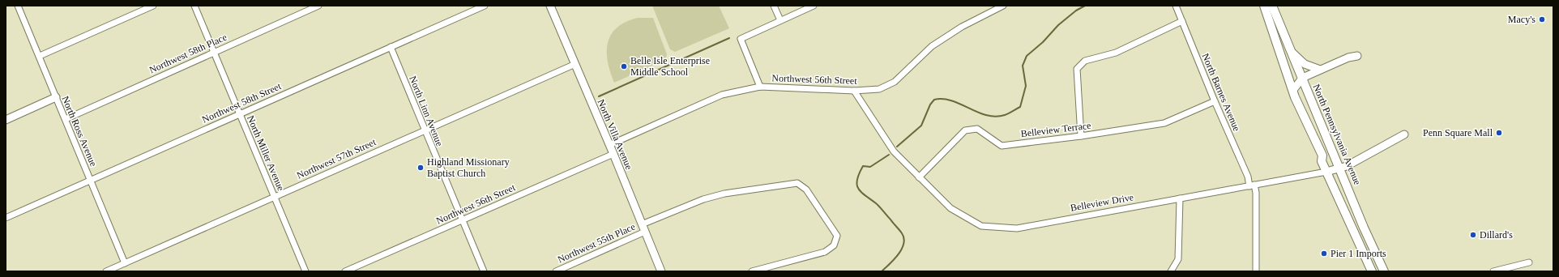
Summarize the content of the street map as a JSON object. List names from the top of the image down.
{
  "streets": {
    "main road": ["North Pennsylvania Avenue"],
    "street": [
      "Northwest 58th Place",
      "Northwest 56th Street",
      "North Barnes Avenue",
      "Northwest 58th Street",
      "North Linn Avenue",
      "Belleview Terrace",
      "North Ross Avenue",
      "North Villa Avenue",
      "North Miller Avenue",
      "Northwest 57th Street",
      "Belleview Drive",
      "Northwest 55th Place"
    ]
  },
  "crossings": [
    ["Northwest 58th Place", "North Ross Avenue"],
    ["Northwest 58th Place", "North Miller Avenue"],
    ["Northwest 56th Street", "North Linn Avenue"],
    ["Northwest 56th Street", "North Villa Avenue"],
    ["Northwest 56th Street", "Belleview Drive"],
    ["North Barnes Avenue", "Belleview Terrace"],
    ["North Barnes Avenue", "Belleview Drive"],
    ["Northwest 58th Street", "North Linn Avenue"],
    ["Northwest 58th Street", "North Ross Avenue"],
    ["Northwest 58th Street", "North Miller Avenue"],
    ["North Linn Avenue", "Northwest 57th Street"],
    ["Belleview Terrace", "Belleview Drive"],
    ["North Ross Avenue", "Northwest 57th Street"],
    ["North Villa Avenue", "Northwest 57th Street"],
    ["North Villa Avenue", "Northwest 55th Place"],
    ["North Pennsylvania Avenue", "Belleview Drive"],
    ["North Miller Avenue", "Northwest 57th Street"]
  ],
  "places": [
    "Macy's",
    "Belle Isle Enterprise Middle School",
    "Penn Square Mall",
    "Highland Missionary Baptist Church",
    "Dillard's",
    "Pier 1 Imports"
  ]
}
